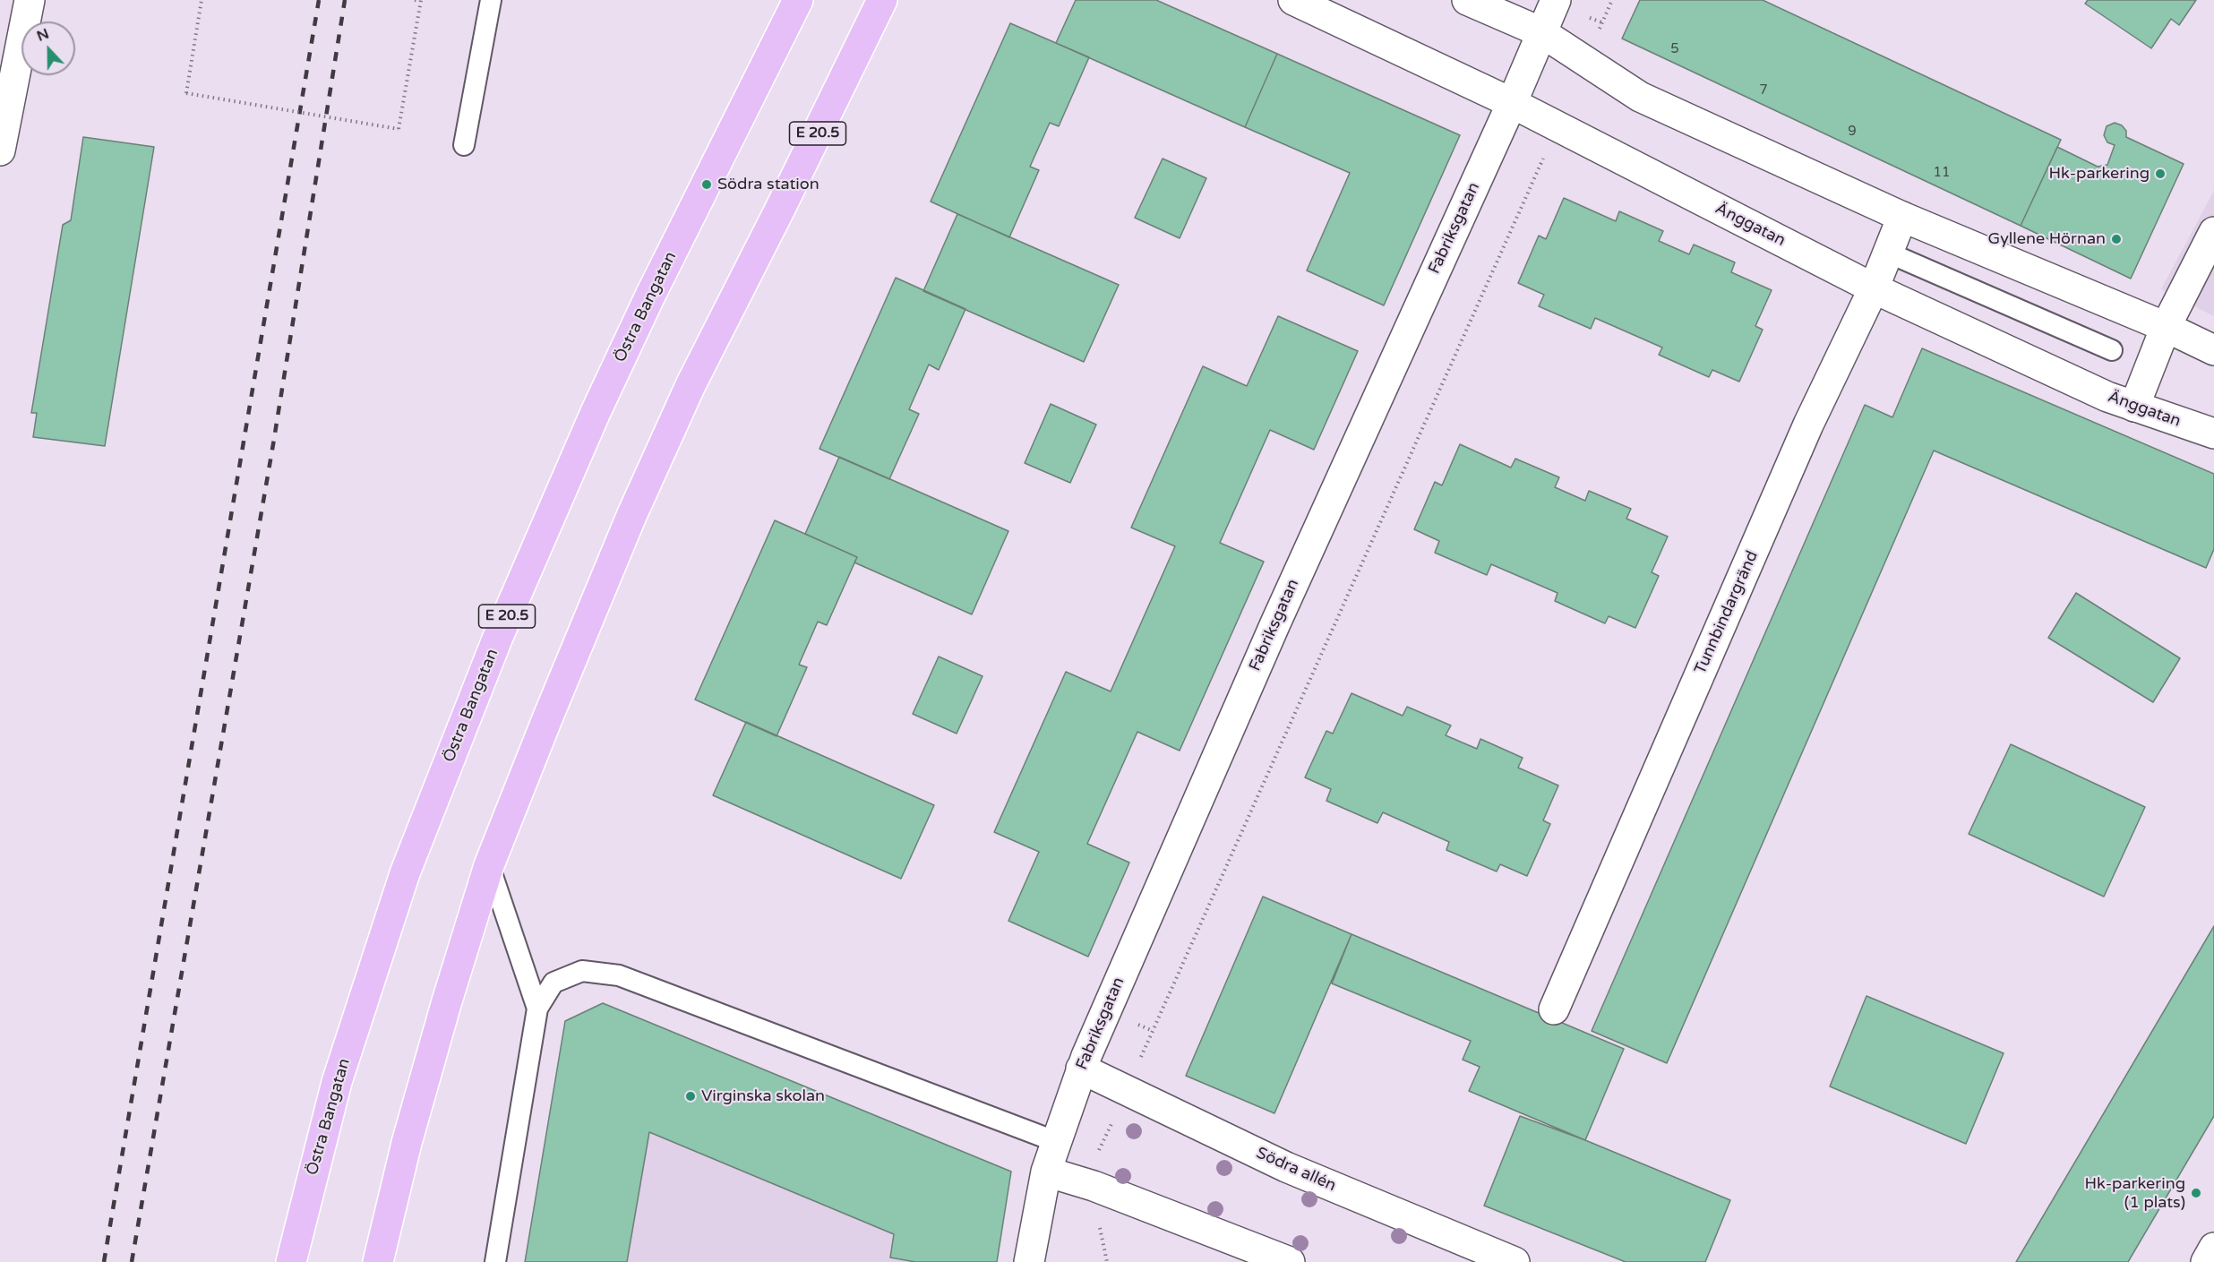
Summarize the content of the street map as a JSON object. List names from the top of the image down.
{
  "streets": {
    "main road": ["E 20.5", "Östra Bangatan"],
    "street": [
      "Änggatan",
      "Fabriksgatan",
      "Tunnbindargränd",
      "Södra allén"
    ]
  },
  "crossings": [
    ["Änggatan", "Fabriksgatan"],
    ["Änggatan", "Tunnbindargränd"],
    ["Fabriksgatan", "Södra allén"]
  ],
  "places": [
    "Hk-parkering",
    "Södra station",
    "Gyllene Hörnan",
    "Virginska skolan",
    "Hk-parkering (1 plats)"
  ],
  "house_numbers": [
    "5",
    "7",
    "9",
    "11"
  ],
  "north": "top"
}
